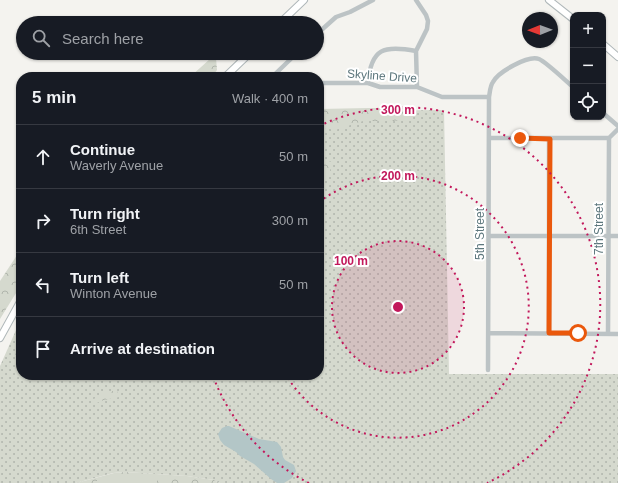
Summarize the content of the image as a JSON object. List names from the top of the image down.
{
  "streets": {
    "street": ["Skyline Drive", "7th Street", "5th Street"]
  },
  "crossings": [
    ["Skyline Drive", "5th Street"]
  ],
  "north": "left",
  "page": {
    "map_buttons": ["+", "−"],
    "search": "Search here",
    "heading": ["5 min", "Walk · 400 m"],
    "list": [
      ["Continue", "Waverly Avenue", "50 m"],
      ["Turn right", "6th Street", "300 m"],
      ["Turn left", "Winton Avenue", "50 m"],
      "Arrive at destination"
    ]
  },
  "rings": ["300 m", "200 m", "100 m"]
}
